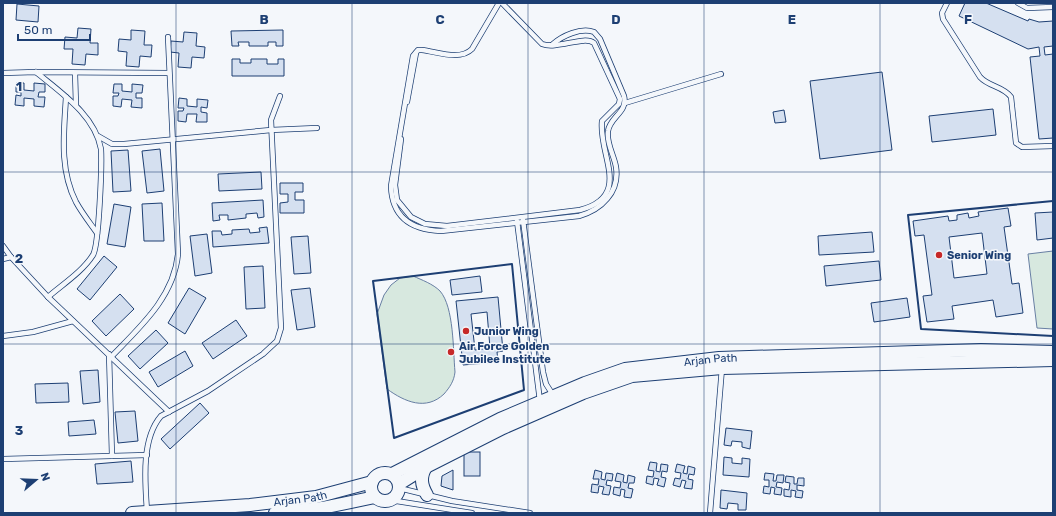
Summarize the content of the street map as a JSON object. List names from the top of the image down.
{
  "streets": {
    "main road": ["Arjan Path"]
  },
  "places": ["Senior Wing", "Junior Wing", "Air Force Golden Jubilee Institute"],
  "scale_bar": "50 m",
  "north": "right",
  "grid": {
    "columns": [
      "B",
      "C",
      "D",
      "E",
      "F"
    ],
    "rows": ["1", "2", "3"]
  }
}
